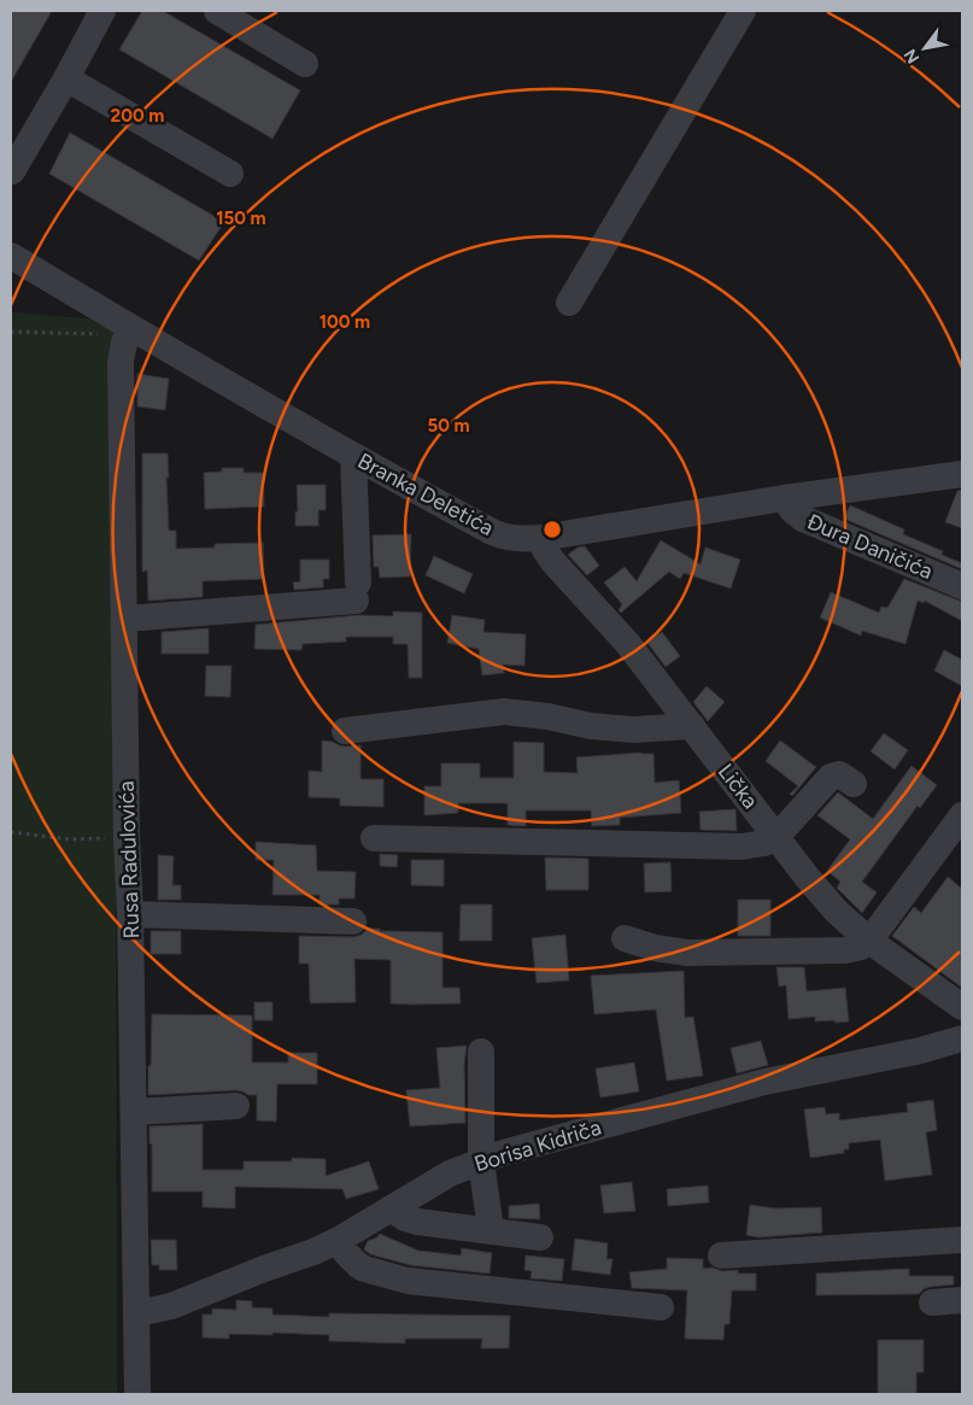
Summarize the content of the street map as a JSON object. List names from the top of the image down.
{
  "streets": {
    "street": [
      "Branka Deletića",
      "Đura Daničića",
      "Lička",
      "Rusa Radulovića",
      "Borisa Kidriča"
    ]
  },
  "crossings": [
    ["Branka Deletića", "Đura Daničića"],
    ["Branka Deletića", "Lička"],
    ["Branka Deletića", "Rusa Radulovića"],
    ["Rusa Radulovića", "Borisa Kidriča"]
  ],
  "north": "bottom left",
  "rings": [
    "200 m",
    "150 m",
    "100 m",
    "50 m"
  ]
}
